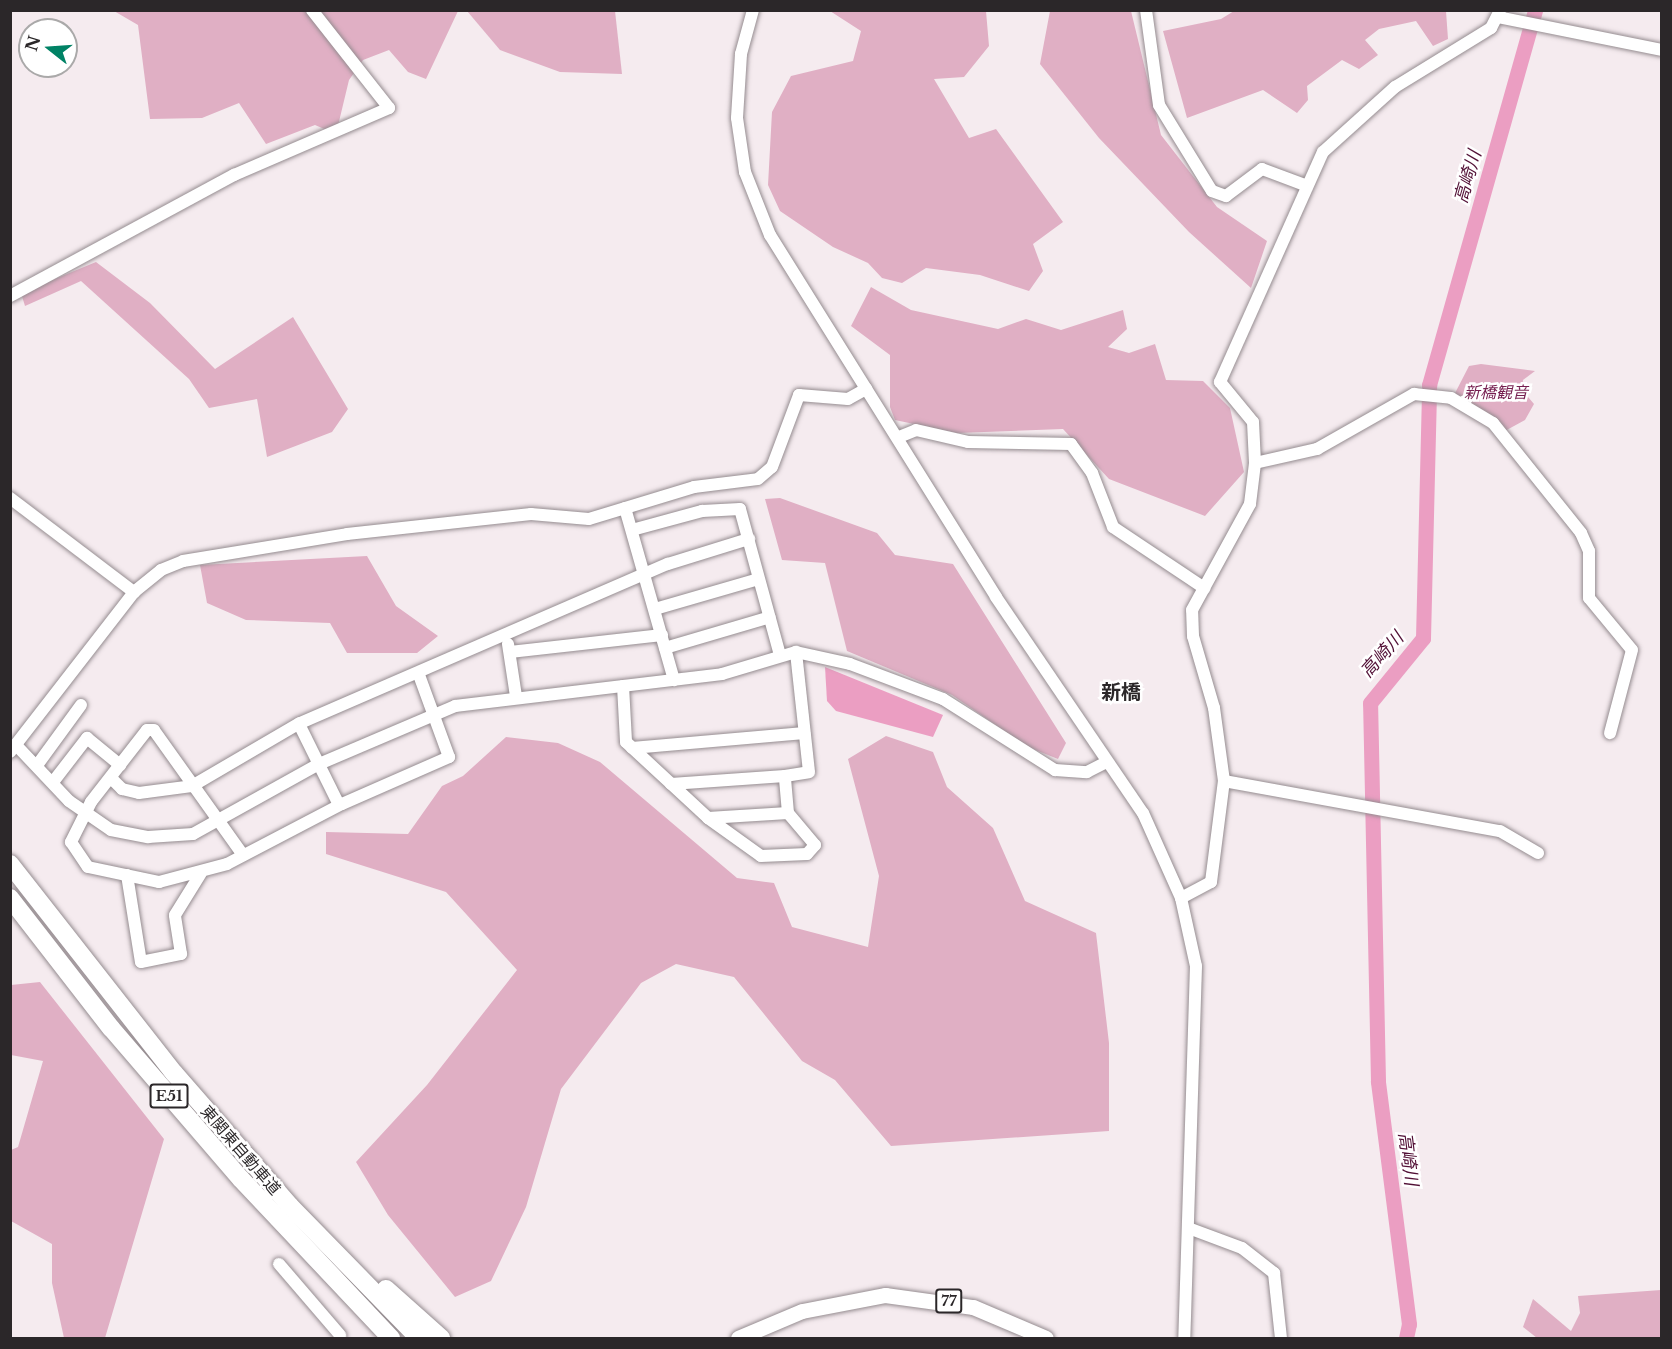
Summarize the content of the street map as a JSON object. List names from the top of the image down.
{
  "streets": {
    "highway": ["E51", "東関東自動車道"],
    "main road": ["77"]
  },
  "districts": ["新橋"],
  "water": ["高崎川"],
  "parks": ["新橋観音"],
  "north": "left"
}
